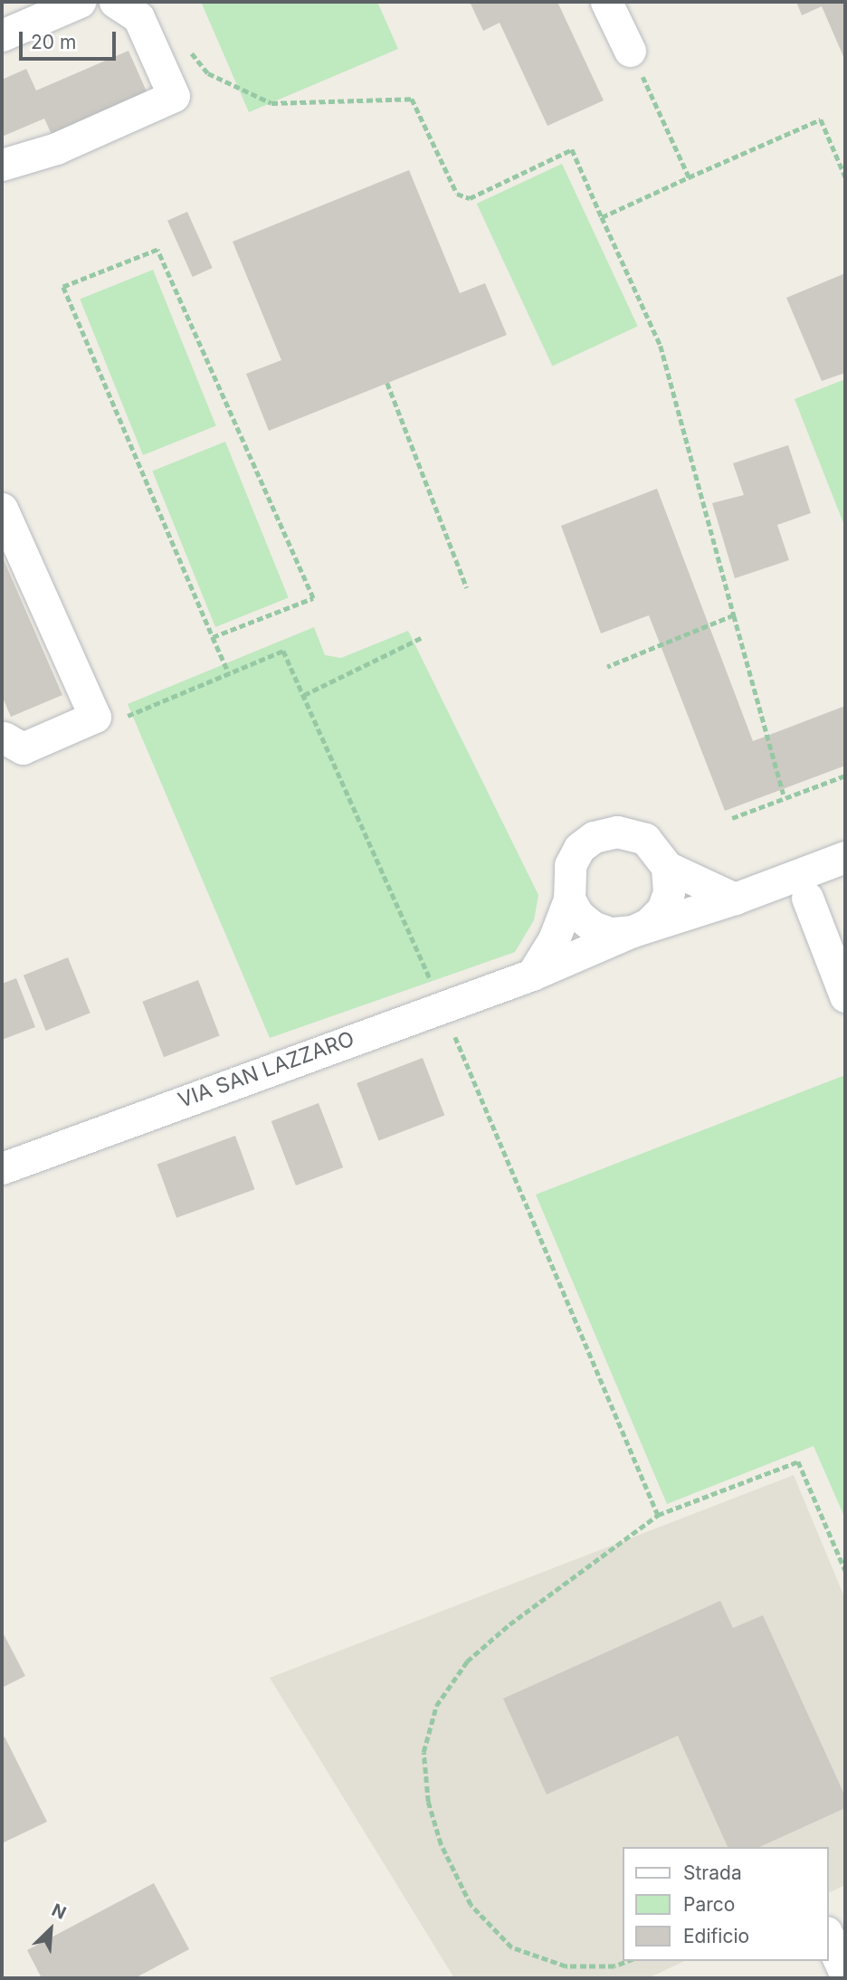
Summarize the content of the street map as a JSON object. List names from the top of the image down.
{
  "streets": {
    "street": ["VIA SAN LAZZARO"]
  },
  "legend": ["Strada", "Parco", "Edificio"],
  "scale_bar": "20 m",
  "north": "top right"
}
